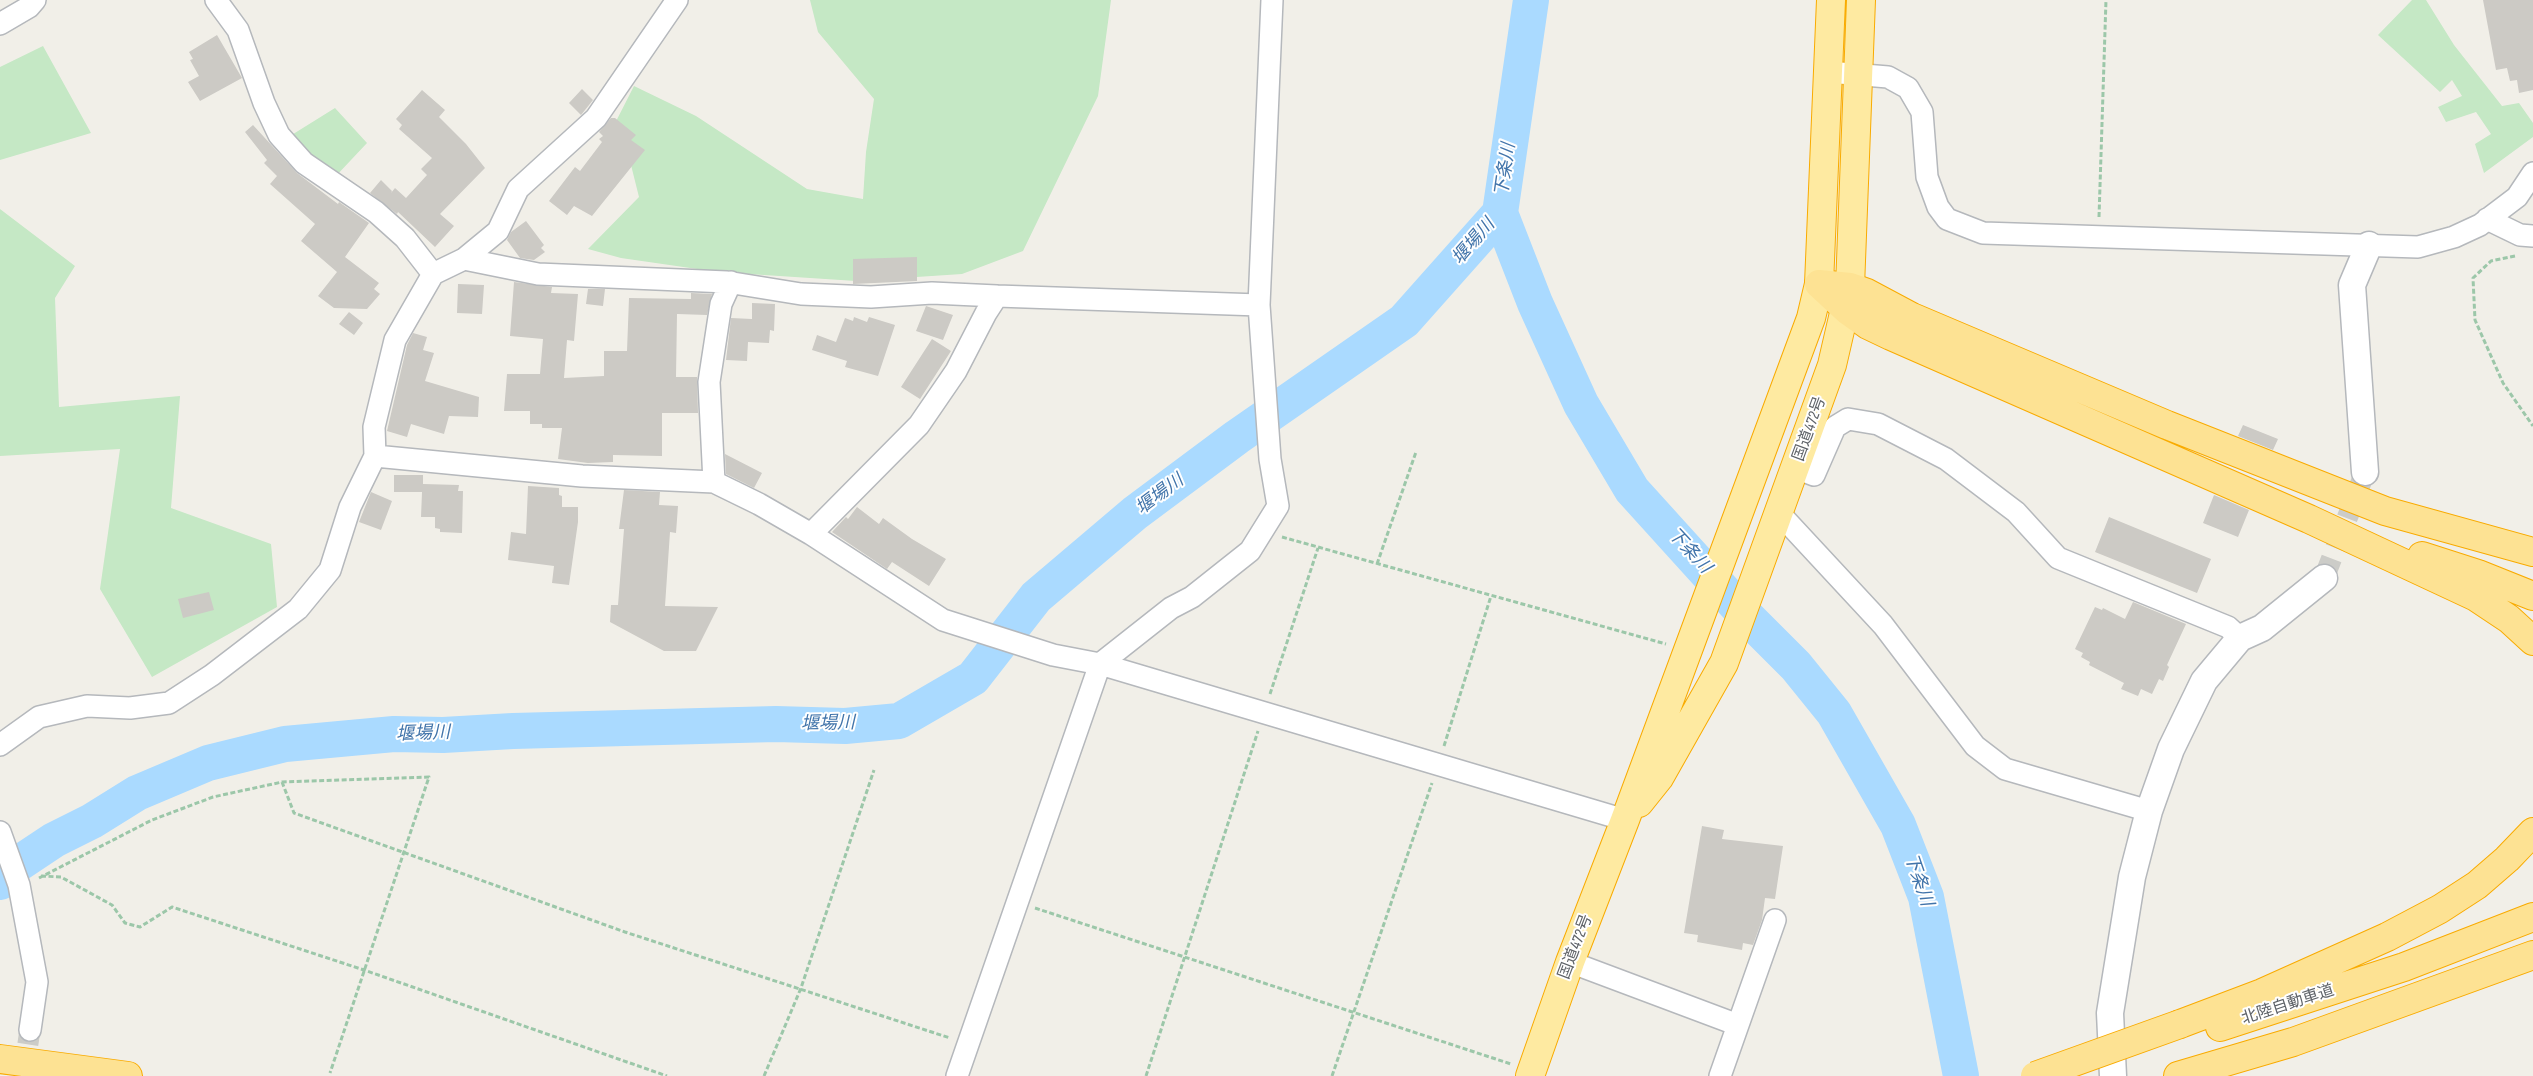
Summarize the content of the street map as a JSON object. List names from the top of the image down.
{
  "streets": {
    "highway": ["国道472号", "北陸自動車道"]
  },
  "water": ["下条川", "堰場川"]
}
